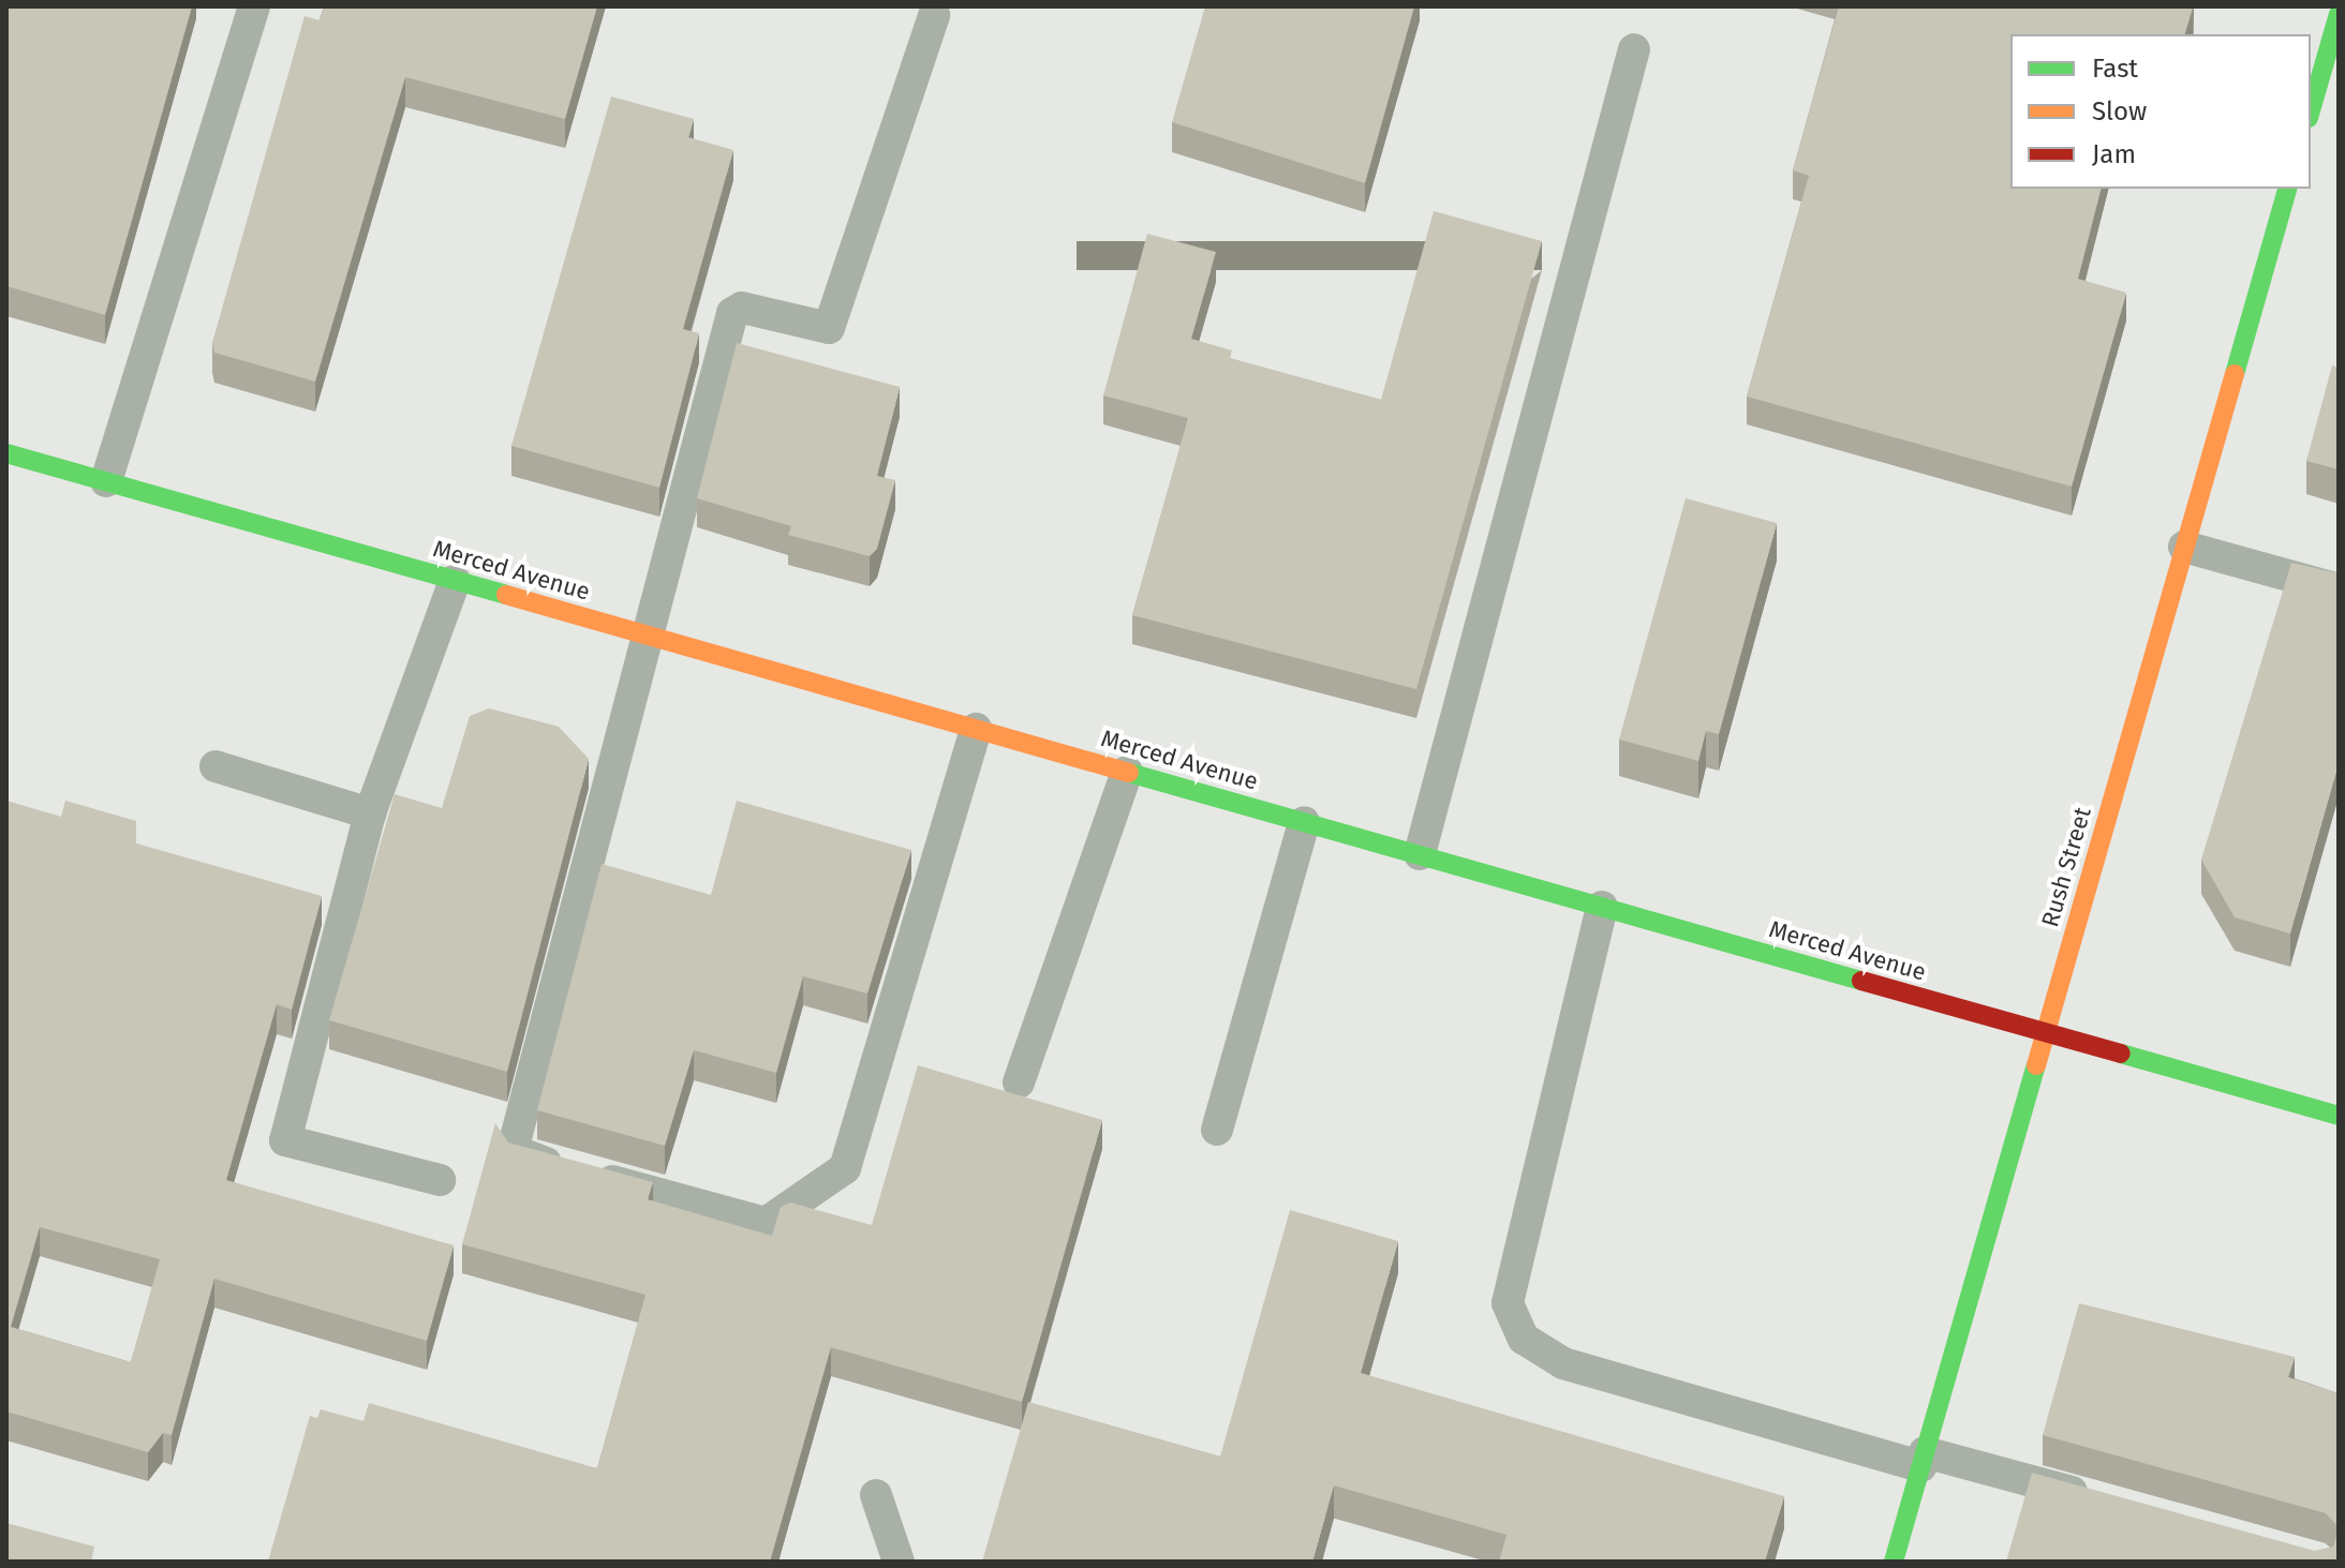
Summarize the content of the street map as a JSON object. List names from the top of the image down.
{
  "streets": {
    "street": ["Merced Avenue", "Rush Street"]
  },
  "crossings": [
    ["Merced Avenue", "Rush Street"]
  ],
  "legend": ["Fast", "Slow", "Jam"]
}
